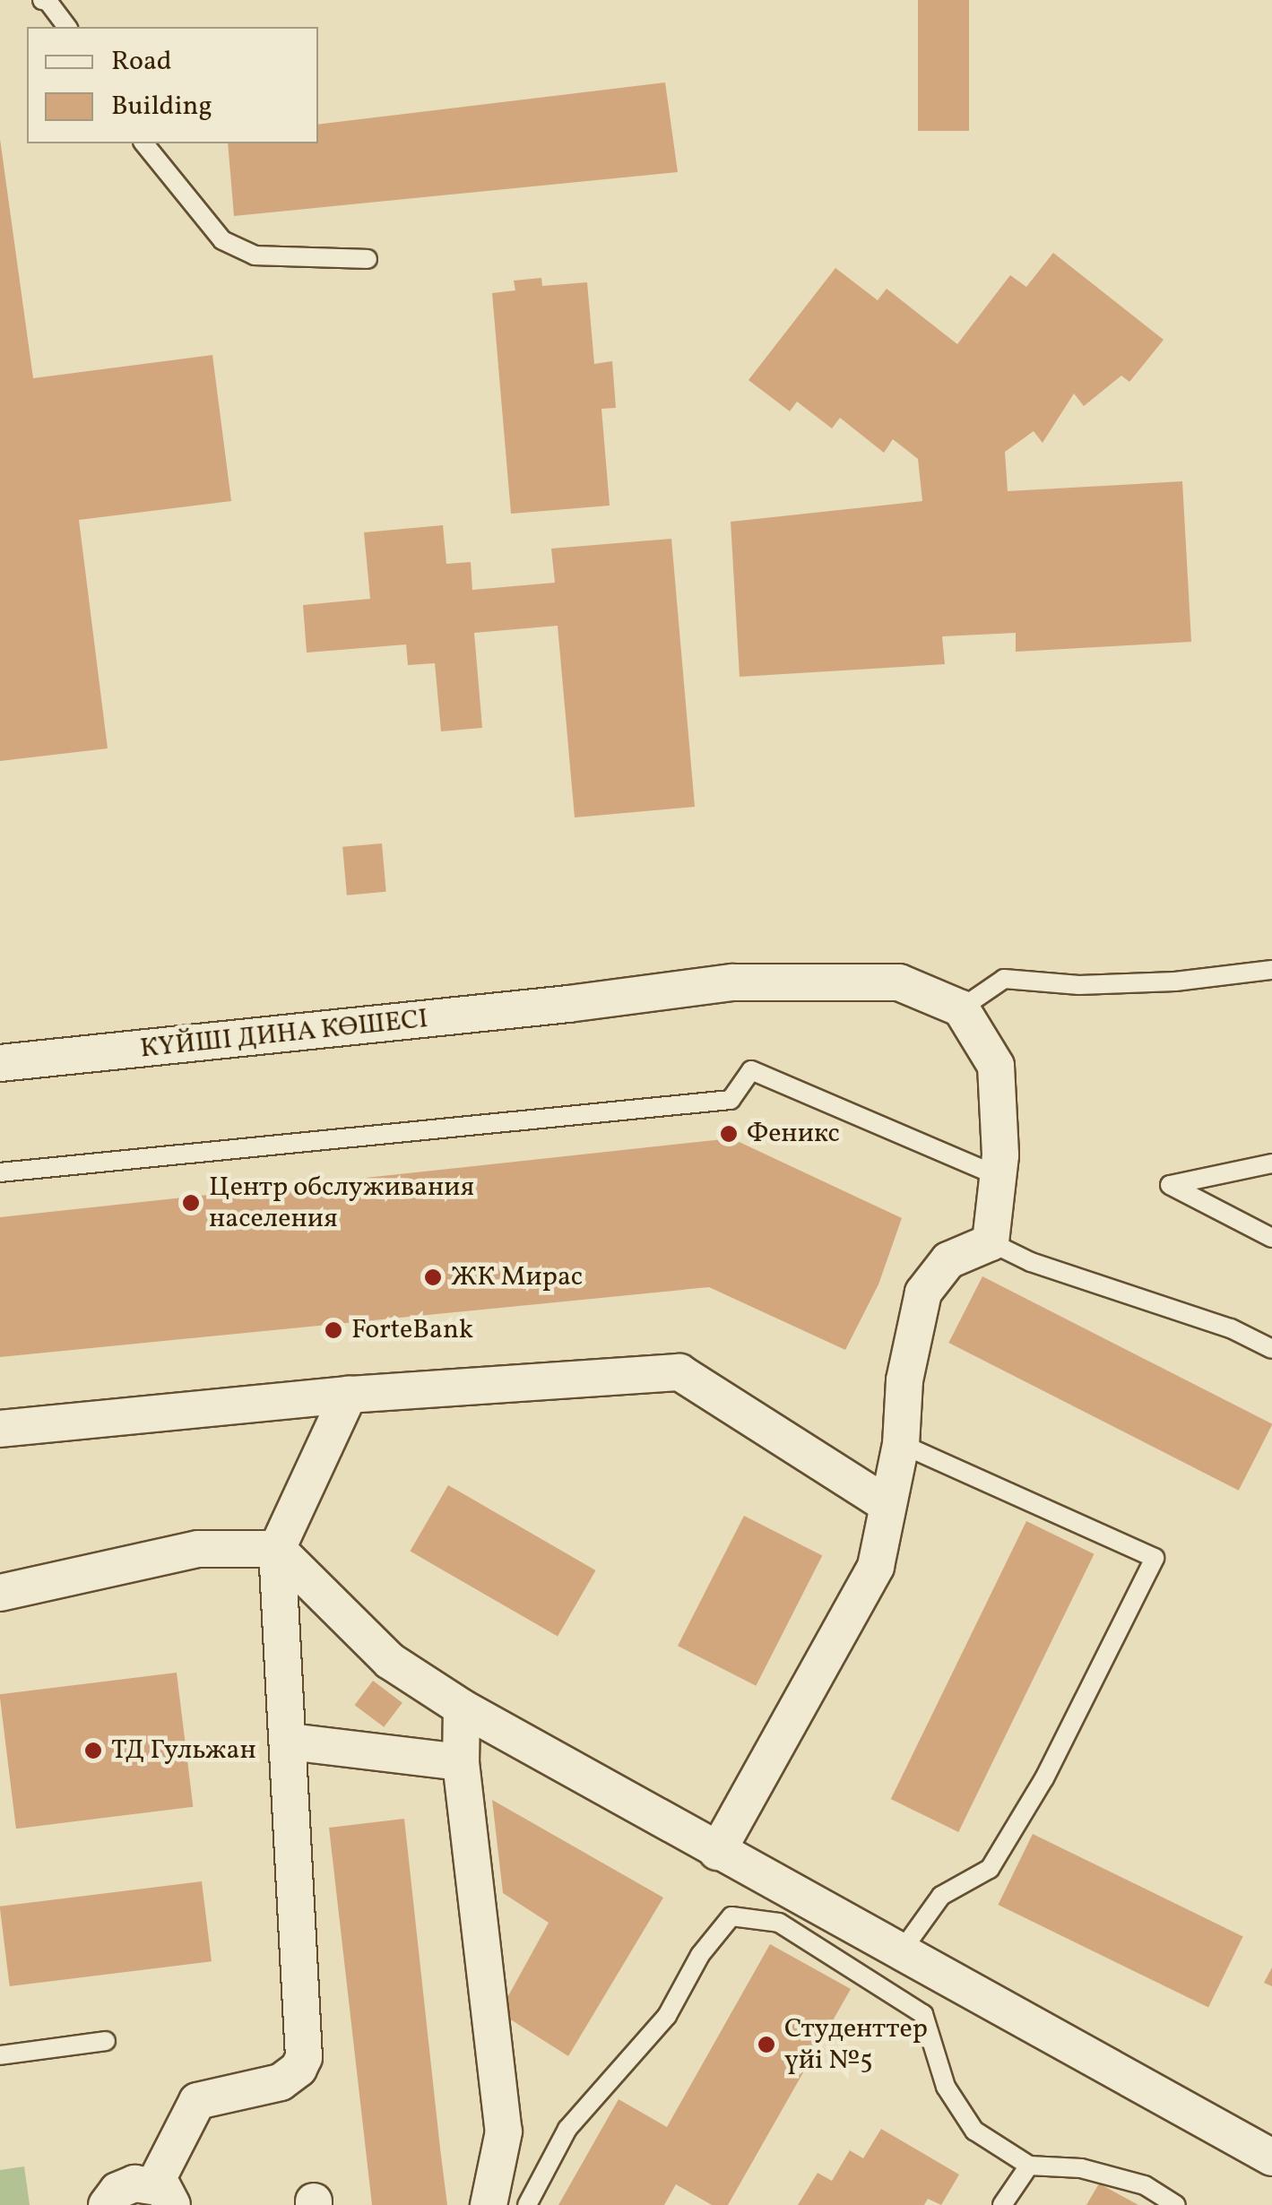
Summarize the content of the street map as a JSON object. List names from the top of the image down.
{
  "streets": {
    "street": ["КҮЙШІ ДИНА КӨШЕСІ"]
  },
  "places": [
    "Феникс",
    "Центр обслуживания населения",
    "ЖК Мирас",
    "ForteBank",
    "ТД Гульжан",
    "Студенттер үйі №5"
  ],
  "legend": ["Road", "Building"]
}
